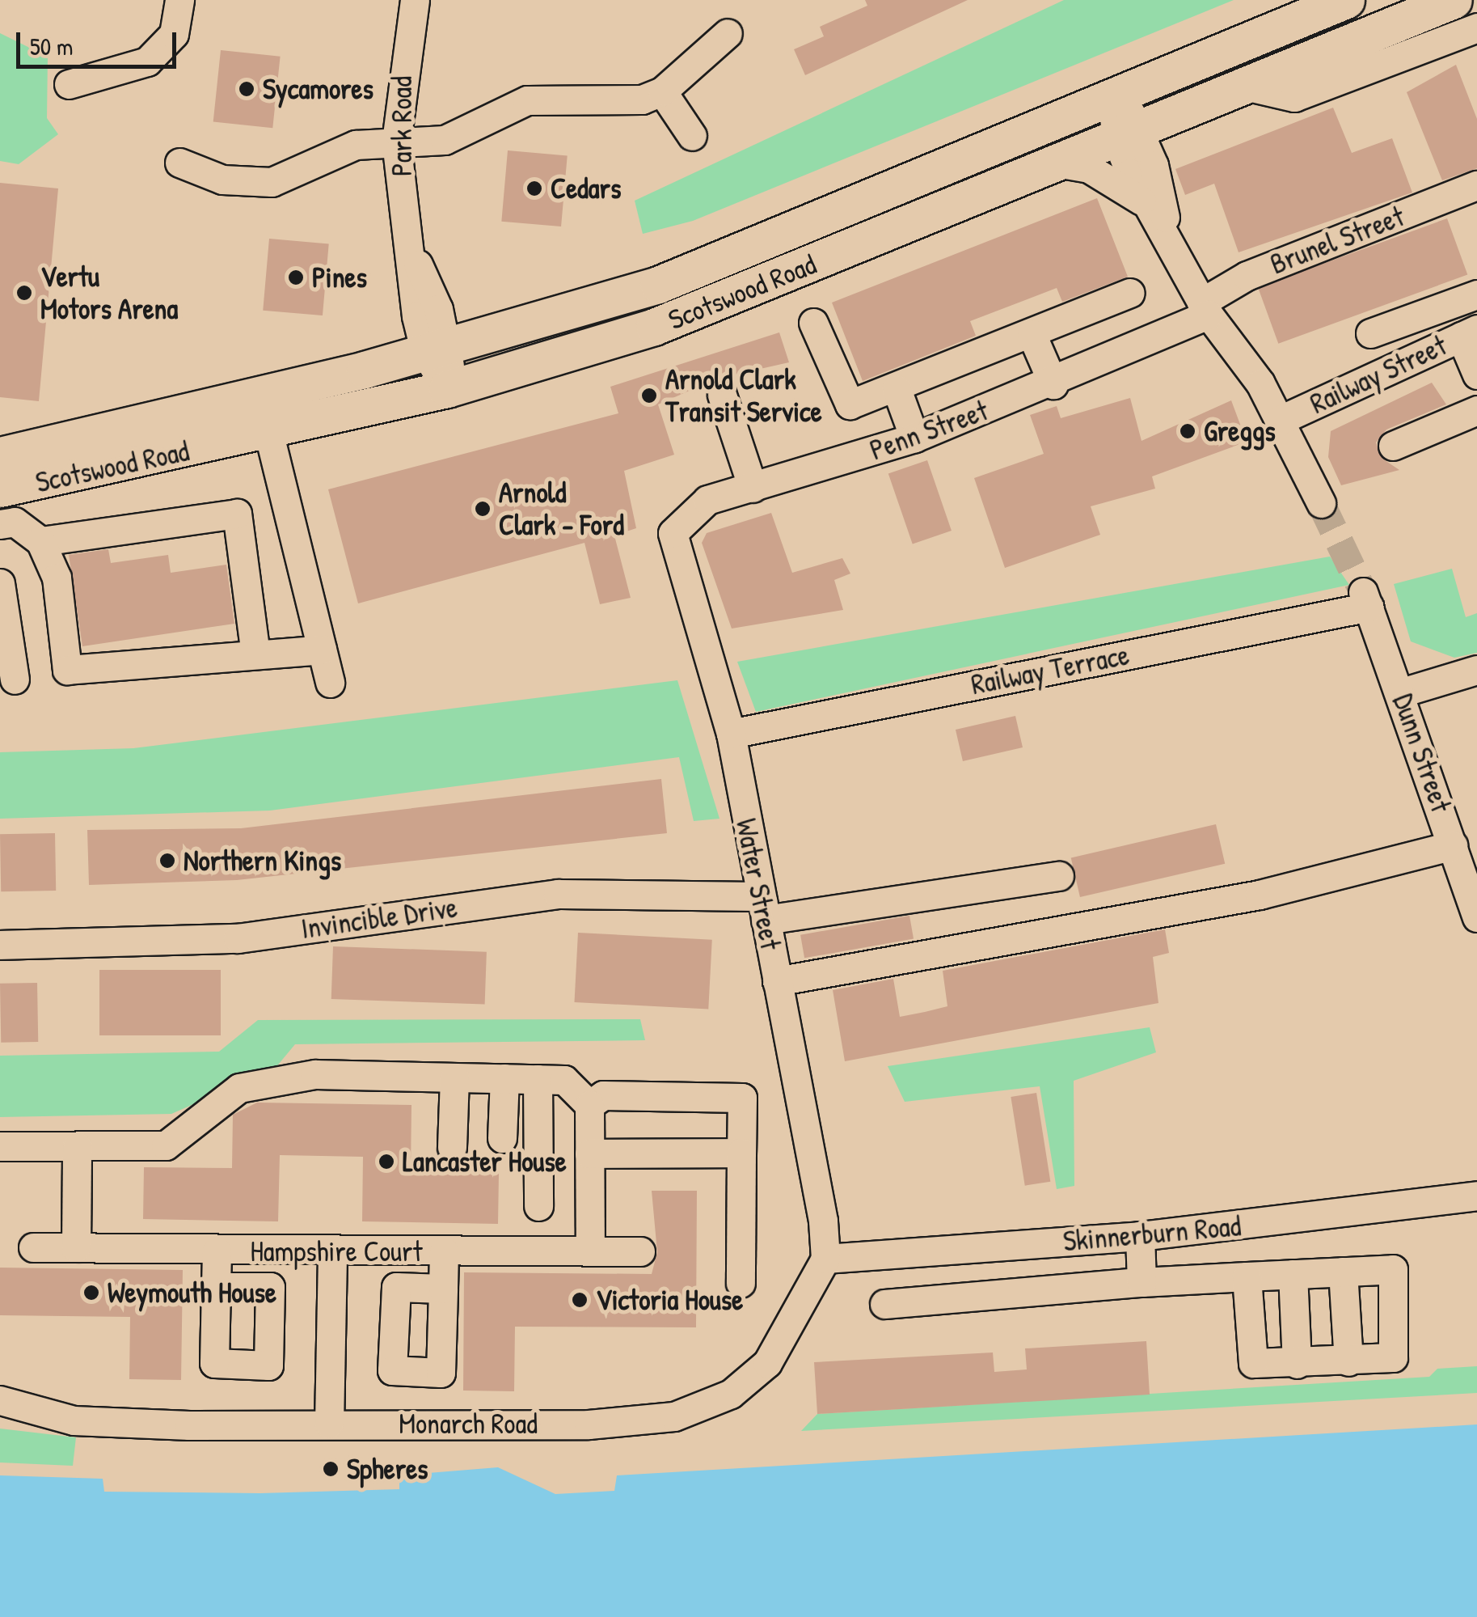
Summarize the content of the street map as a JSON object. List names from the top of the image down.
{
  "streets": {
    "main road": ["Scotswood Road"],
    "street": [
      "Park Road",
      "Brunel Street",
      "Railway Street",
      "Penn Street",
      "Railway Terrace",
      "Dunn Street",
      "Water Street",
      "Invincible Drive",
      "Skinnerburn Road",
      "Hampshire Court",
      "Monarch Road"
    ]
  },
  "crossings": [
    ["Park Road", "Scotswood Road"],
    ["Brunel Street", "Penn Street"],
    ["Penn Street", "Water Street"],
    ["Railway Terrace", "Dunn Street"],
    ["Railway Terrace", "Water Street"],
    ["Water Street", "Invincible Drive"],
    ["Water Street", "Skinnerburn Road"],
    ["Water Street", "Monarch Road"],
    ["Skinnerburn Road", "Monarch Road"]
  ],
  "places": [
    "Sycamores",
    "Cedars",
    "Pines",
    "Vertu Motors Arena",
    "Arnold Clark Transit Service",
    "Greggs",
    "Arnold Clark - Ford",
    "Northern Kings",
    "Lancaster House",
    "Weymouth House",
    "Victoria House",
    "Spheres"
  ],
  "scale_bar": "50 m"
}
